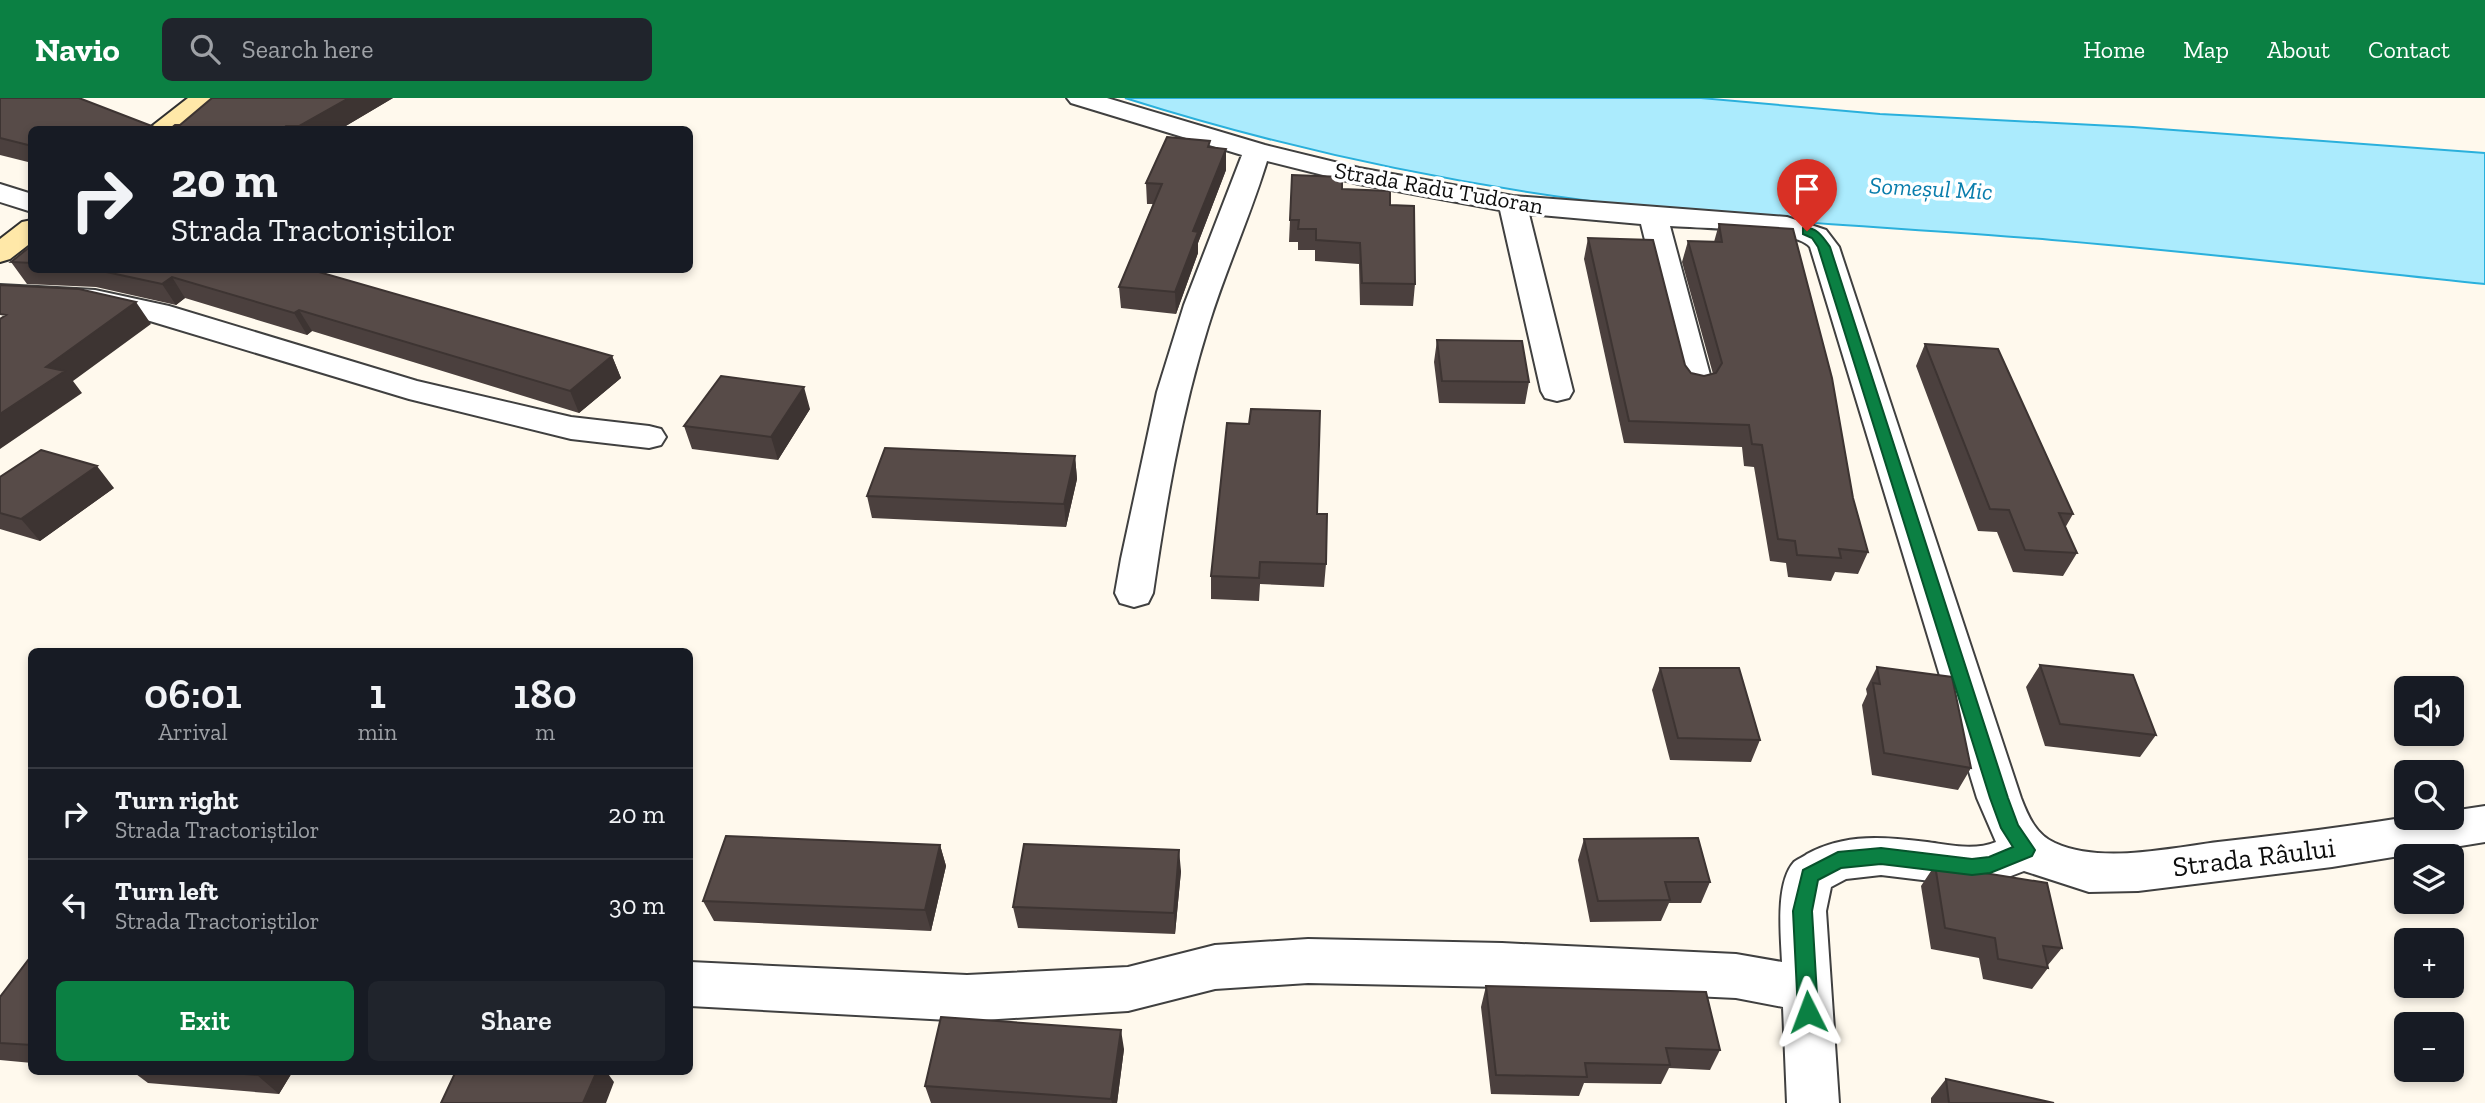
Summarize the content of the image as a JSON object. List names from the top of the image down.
{
  "streets": {
    "street": ["Strada Radu Tudoran", "Strada Râului"]
  },
  "crossings": [
    ["Strada Radu Tudoran", "Strada Râului"]
  ],
  "water": ["Someșul Mic"],
  "page": {
    "header": "Navio",
    "search": "Search here",
    "nav": [
      "Home",
      "Map",
      "About",
      "Contact"
    ],
    "turn": ["20 m", "Strada Tractoriștilor"],
    "eta": [
      "06:01",
      "Arrival",
      "1",
      "min",
      "180",
      "m"
    ],
    "map_buttons": ["+", "−"],
    "list": [
      {
        "name": "Turn right",
        "note": "Strada Tractoriștilor",
        "value": "20 m"
      },
      {
        "name": "Turn left",
        "note": "Strada Tractoriștilor",
        "value": "30 m"
      }
    ],
    "buttons": ["Exit", "Share"]
  }
}
